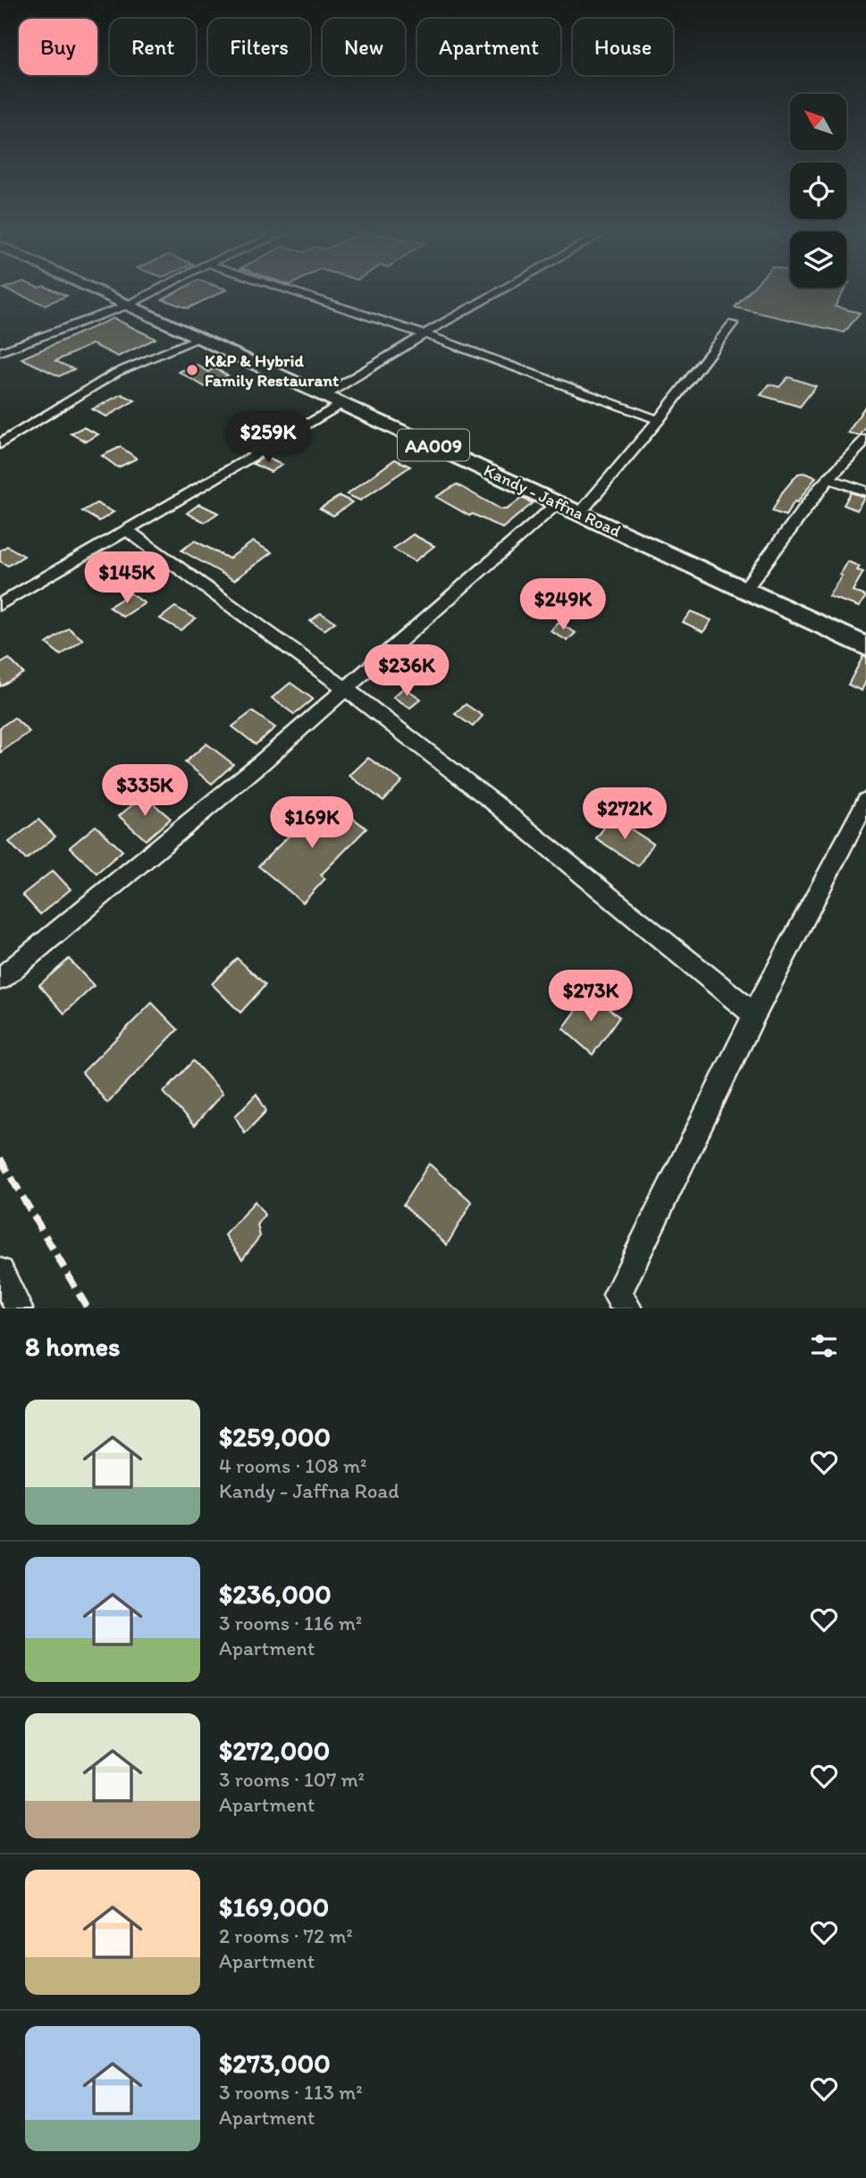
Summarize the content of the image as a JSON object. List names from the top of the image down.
{
  "streets": {
    "highway": ["AA009", "Kandy - Jaffna Road"]
  },
  "places": ["K&P & Hybrid Family Restaurant"],
  "north": "top left",
  "page": {
    "chip": [
      "Buy",
      "Rent",
      "Filters",
      "New",
      "Apartment",
      "House"
    ],
    "price": [
      "$259K",
      "$145K",
      "$249K",
      "$236K",
      "$335K",
      "$272K",
      "$169K",
      "$273K"
    ],
    "heading": "8 homes",
    "list": [
      {
        "name": "$259,000",
        "note": "4 rooms · 108 m² · Kandy - Jaffna Road"
      },
      {
        "name": "$236,000",
        "note": "3 rooms · 116 m² · Apartment"
      },
      {
        "name": "$272,000",
        "note": "3 rooms · 107 m² · Apartment"
      },
      {
        "name": "$169,000",
        "note": "2 rooms · 72 m² · Apartment"
      },
      {
        "name": "$273,000",
        "note": "3 rooms · 113 m² · Apartment"
      }
    ]
  }
}
